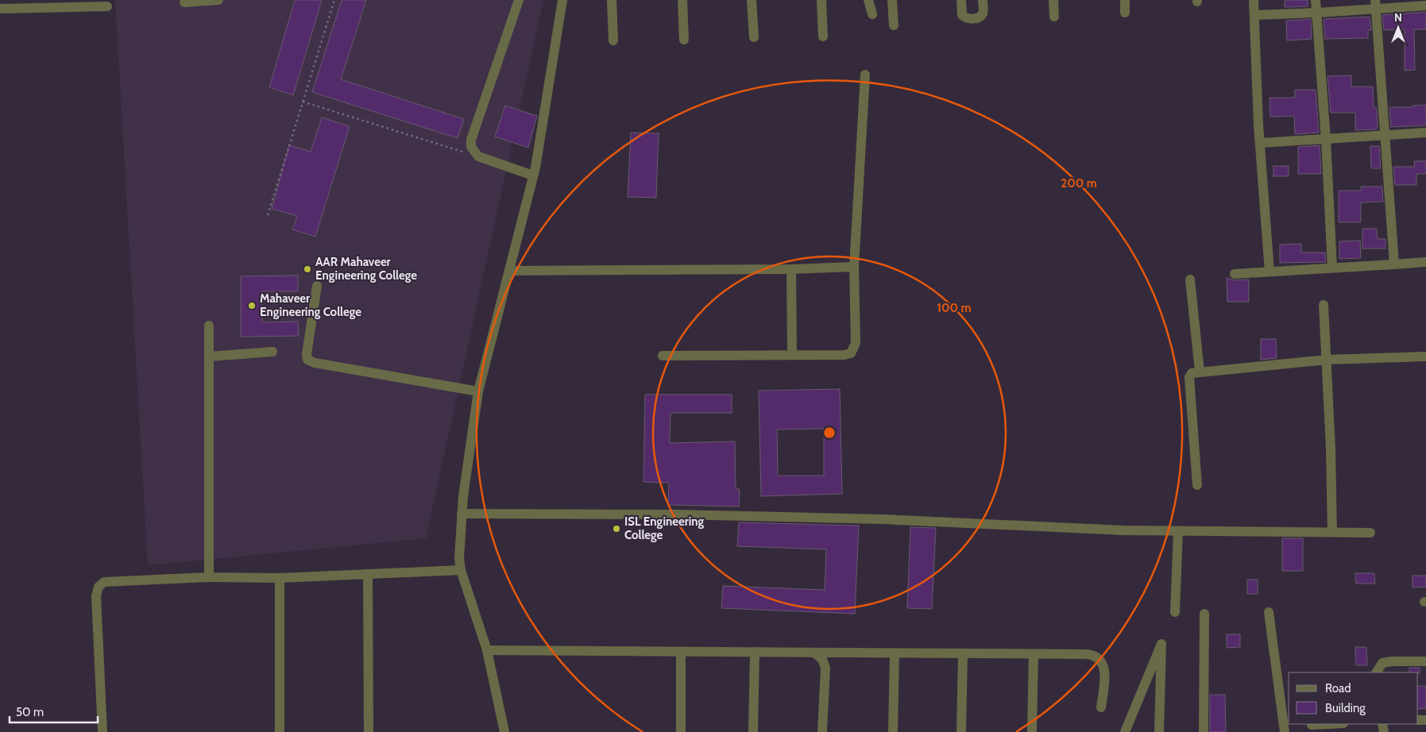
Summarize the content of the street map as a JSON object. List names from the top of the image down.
{
  "places": ["AAR Mahaveer Engineering College", "Mahaveer Engineering College", "ISL Engineering College"],
  "legend": ["Road", "Building"],
  "scale_bar": "50 m",
  "north": "top",
  "rings": ["200 m", "100 m"]
}
